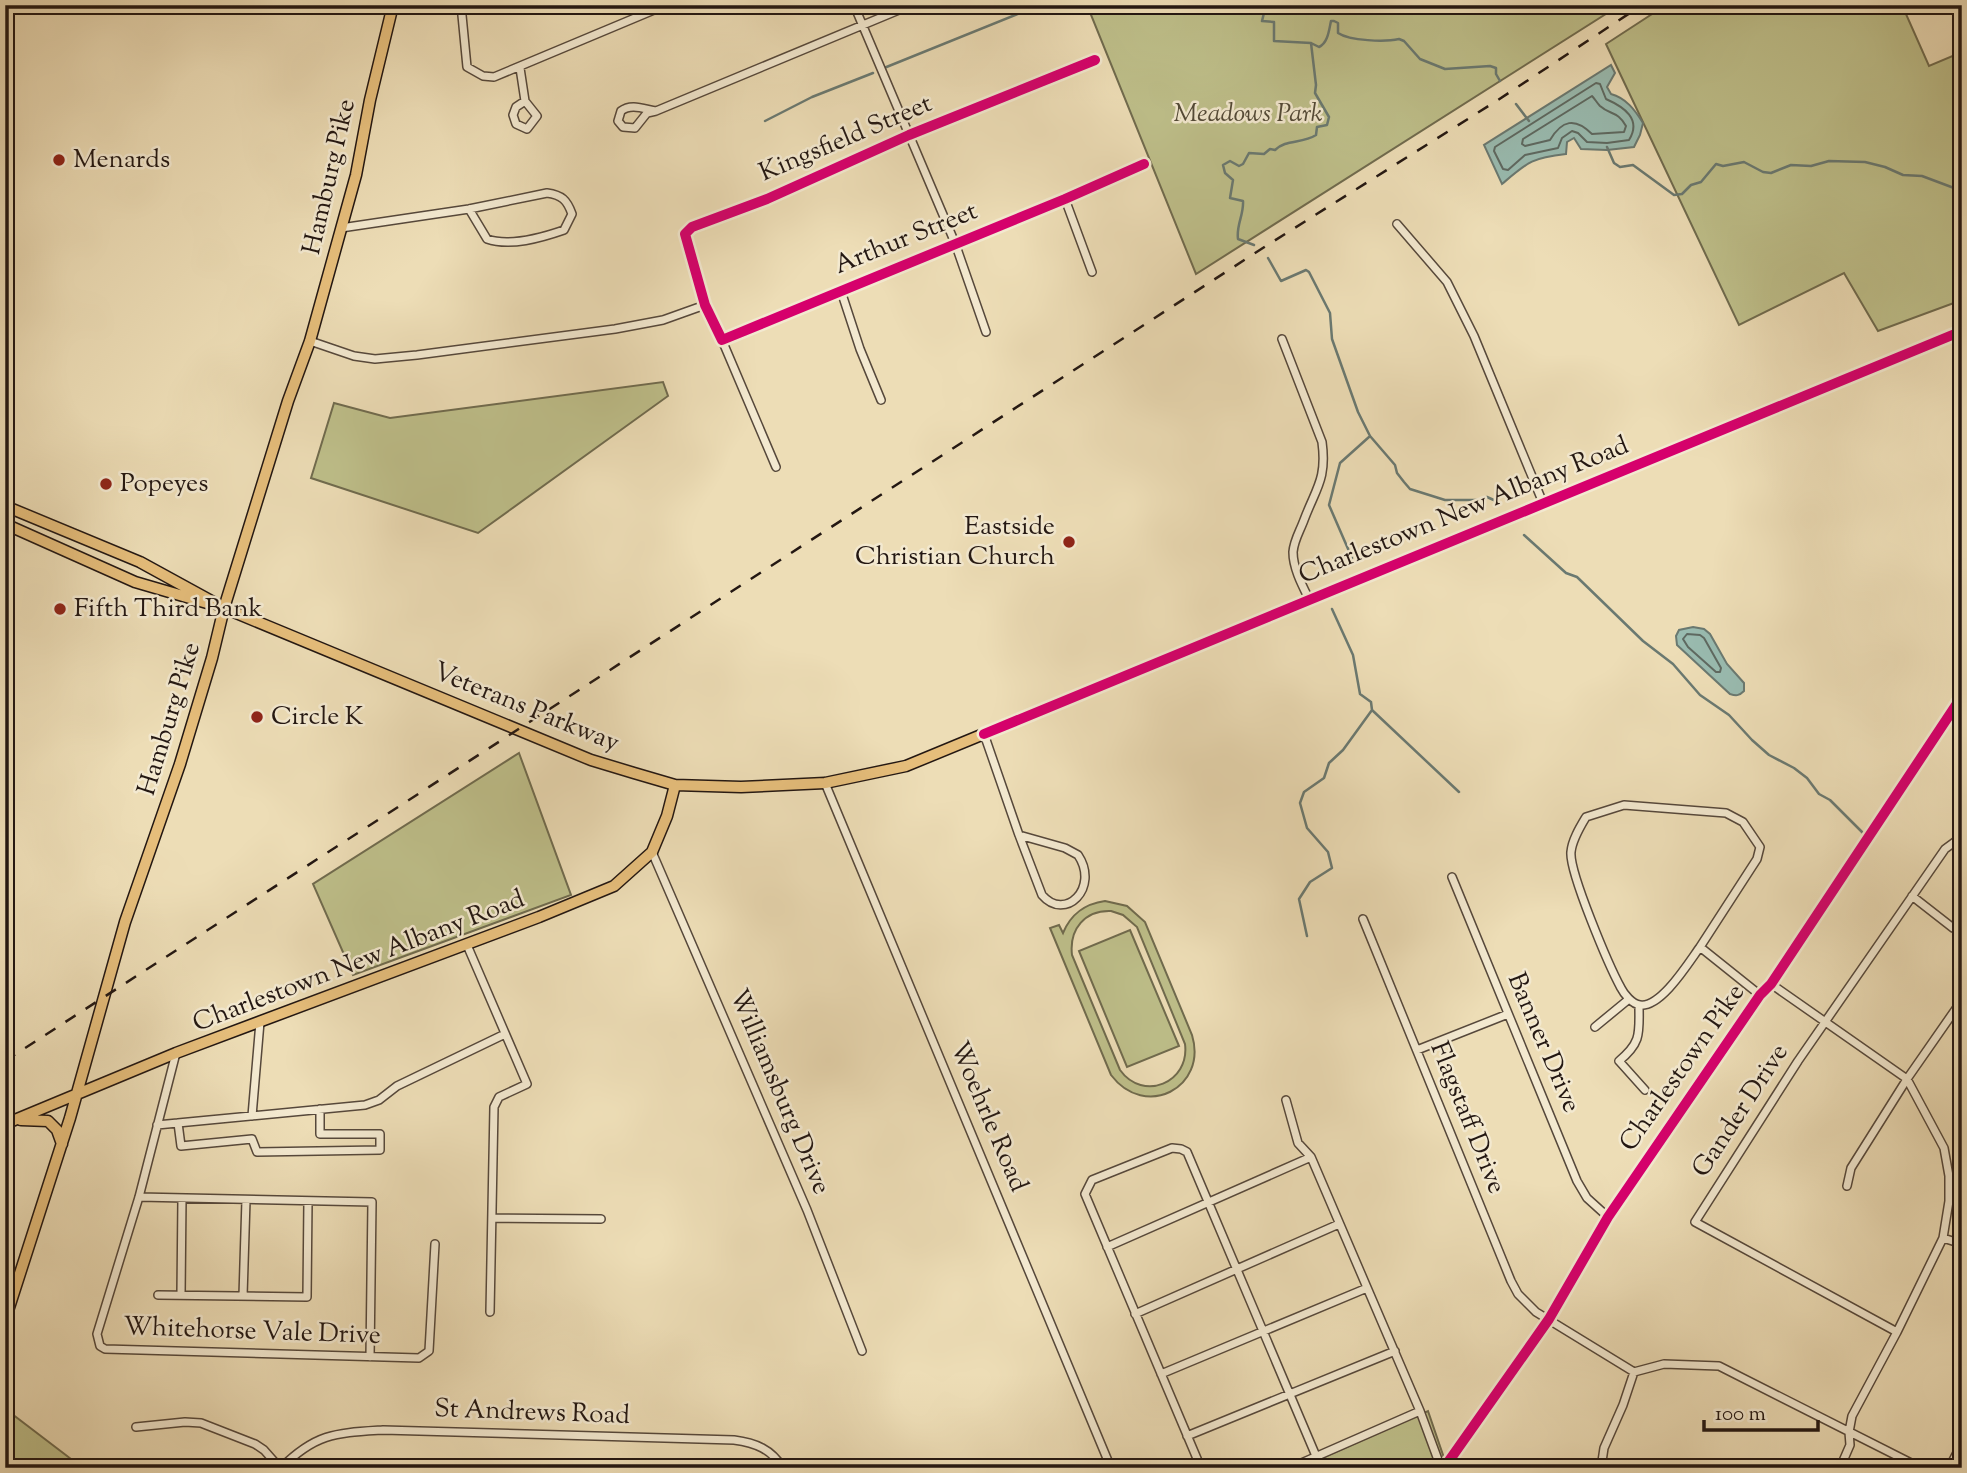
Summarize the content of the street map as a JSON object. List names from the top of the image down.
{
  "streets": {
    "main road": ["Hamburg Pike", "Charlestown New Albany Road", "Veterans Parkway"],
    "street": [
      "Kingsfield Street",
      "Arthur Street",
      "Banner Drive",
      "Charlestown Pike",
      "Williamsburg Drive",
      "Gander Drive",
      "Woehrle Road",
      "Flagstaff Drive",
      "Whitehorse Vale Drive",
      "St Andrews Road"
    ]
  },
  "crossings": [
    ["Hamburg Pike", "Charlestown New Albany Road"],
    ["Hamburg Pike", "Veterans Parkway"],
    ["Charlestown New Albany Road", "Veterans Parkway"],
    ["Charlestown New Albany Road", "Williamsburg Drive"],
    ["Charlestown New Albany Road", "Woehrle Road"],
    ["Charlestown New Albany Road", "Whitehorse Vale Drive"],
    ["Veterans Parkway", "Woehrle Road"],
    ["Banner Drive", "Charlestown Pike"],
    ["Charlestown Pike", "Flagstaff Drive"]
  ],
  "parks": ["Meadows Park"],
  "places": [
    "Menards",
    "Popeyes",
    "Eastside Christian Church",
    "Fifth Third Bank",
    "Circle K"
  ],
  "scale_bar": "100 m"
}
